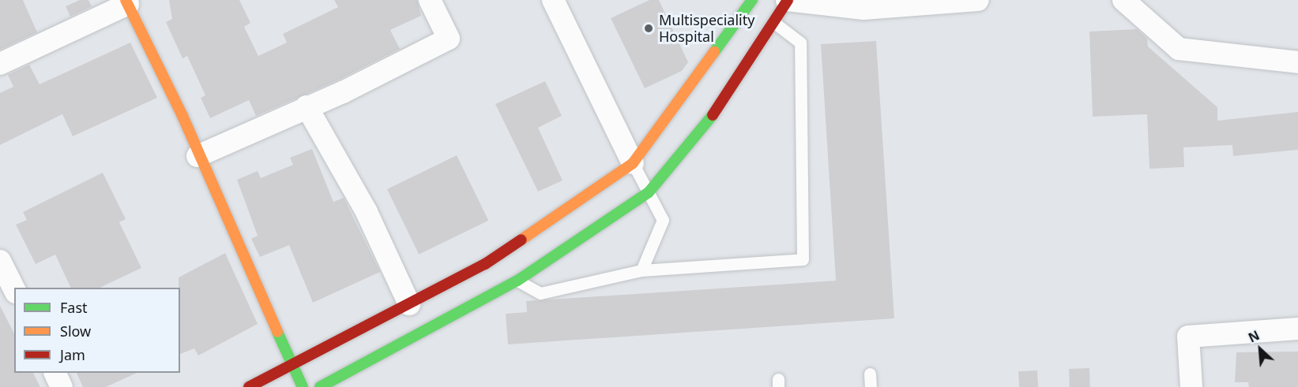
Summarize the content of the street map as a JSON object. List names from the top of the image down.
{
  "places": ["Multispeciality Hospital"],
  "legend": ["Fast", "Slow", "Jam"],
  "north": "top left"
}
